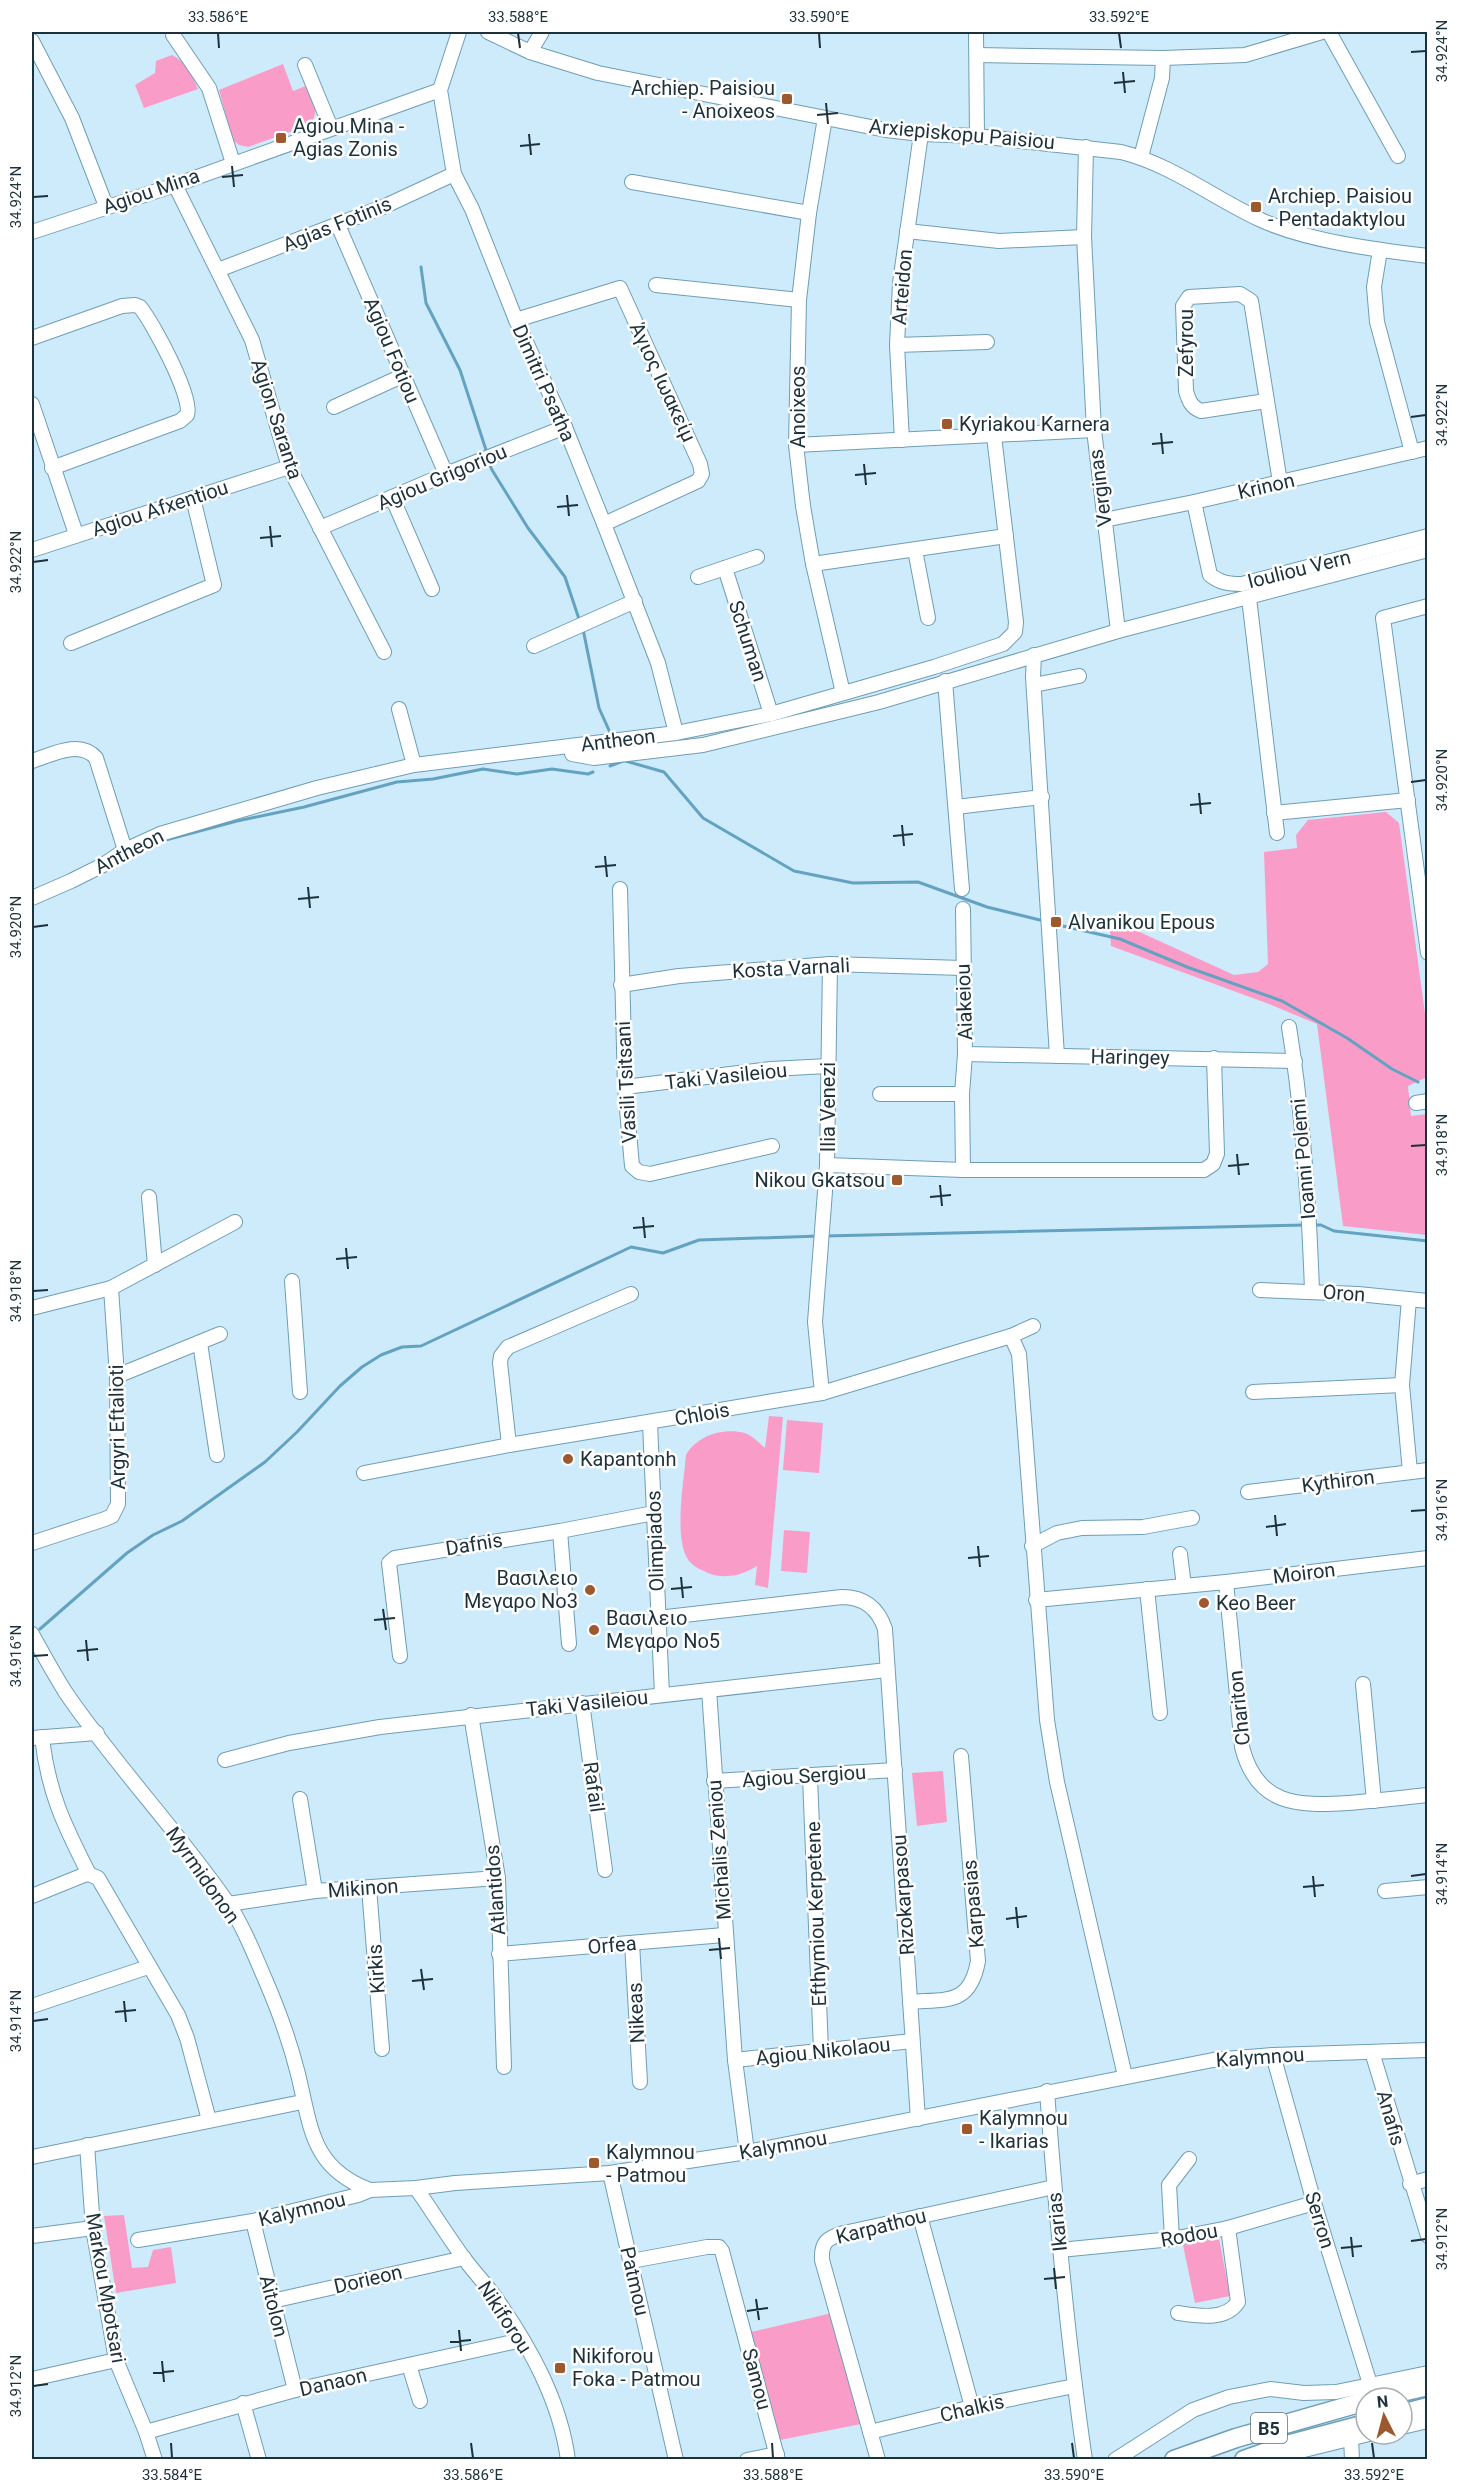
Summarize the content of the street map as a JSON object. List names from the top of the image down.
{
  "streets": {
    "main road": ["B5"],
    "street": [
      "Arxiepiskopu Paisiou",
      "Agiou Mina",
      "Agias Fotinis",
      "Arteidon",
      "Zefyrou",
      "Agiou Fotiou",
      "Άγιος Ιωακείμ",
      "Dimitri Psatha",
      "Anoixeos",
      "Agion Saranta",
      "Agiou Grigoriou",
      "Krinon",
      "Verginas",
      "Agiou Afxentiou",
      "Iouliou Vern",
      "Schuman",
      "Antheon",
      "Kosta Varnali",
      "Aiakeiou",
      "Haringey",
      "Taki Vasileiou",
      "Vasili Tsitsani",
      "Ilia Venezi",
      "Ioanni Polemi",
      "Oron",
      "Chlois",
      "Argyri Eftalioti",
      "Kythiron",
      "Olimpiados",
      "Dafnis",
      "Moiron",
      "Chariton",
      "Agiou Sergiou",
      "Rafail",
      "Michalis Zeniou",
      "Myrmidonon",
      "Mikinon",
      "Atlantidos",
      "Rizokarpasou",
      "Karpasias",
      "Efthymiou Kerpetene",
      "Orfea",
      "Kirkis",
      "Nikeas",
      "Agiou Nikolaou",
      "Kalymnou",
      "Anafis",
      "Serron",
      "Ikarias",
      "Karpathou",
      "Rodou",
      "Dorieon",
      "Patmou",
      "Markou Mpotsari",
      "Aitolon",
      "Nikiforou",
      "Samou",
      "Danaon",
      "Chalkis"
    ]
  },
  "crossings": [
    ["Arxiepiskopu Paisiou", "Arteidon"],
    ["Arxiepiskopu Paisiou", "Anoixeos"],
    ["Arxiepiskopu Paisiou", "Verginas"],
    ["Agiou Mina", "Dimitri Psatha"],
    ["Agiou Mina", "Agion Saranta"],
    ["Agias Fotinis", "Agiou Fotiou"],
    ["Agias Fotinis", "Dimitri Psatha"],
    ["Agias Fotinis", "Agion Saranta"],
    ["Zefyrou", "Krinon"],
    ["Agiou Fotiou", "Agiou Grigoriou"],
    ["Άγιος Ιωακείμ", "Dimitri Psatha"],
    ["Dimitri Psatha", "Agiou Grigoriou"],
    ["Dimitri Psatha", "Antheon"],
    ["Anoixeos", "Antheon"],
    ["Agion Saranta", "Agiou Grigoriou"],
    ["Agion Saranta", "Agiou Afxentiou"],
    ["Krinon", "Verginas"],
    ["Krinon", "Iouliou Vern"],
    ["Schuman", "Antheon"],
    ["Kosta Varnali", "Aiakeiou"],
    ["Kosta Varnali", "Vasili Tsitsani"],
    ["Kosta Varnali", "Ilia Venezi"],
    ["Aiakeiou", "Haringey"],
    ["Haringey", "Ioanni Polemi"],
    ["Taki Vasileiou", "Vasili Tsitsani"],
    ["Taki Vasileiou", "Ilia Venezi"],
    ["Taki Vasileiou", "Olimpiados"],
    ["Taki Vasileiou", "Rafail"],
    ["Taki Vasileiou", "Michalis Zeniou"],
    ["Taki Vasileiou", "Atlantidos"],
    ["Taki Vasileiou", "Rizokarpasou"],
    ["Ilia Venezi", "Chlois"],
    ["Ioanni Polemi", "Oron"],
    ["Chlois", "Olimpiados"],
    ["Olimpiados", "Dafnis"],
    ["Olimpiados", "Rizokarpasou"],
    ["Moiron", "Chariton"],
    ["Agiou Sergiou", "Michalis Zeniou"],
    ["Agiou Sergiou", "Rizokarpasou"],
    ["Agiou Sergiou", "Efthymiou Kerpetene"],
    ["Michalis Zeniou", "Orfea"],
    ["Michalis Zeniou", "Agiou Nikolaou"],
    ["Michalis Zeniou", "Kalymnou"],
    ["Myrmidonon", "Mikinon"],
    ["Myrmidonon", "Kalymnou"],
    ["Mikinon", "Atlantidos"],
    ["Mikinon", "Kirkis"],
    ["Atlantidos", "Orfea"],
    ["Rizokarpasou", "Karpasias"],
    ["Rizokarpasou", "Agiou Nikolaou"],
    ["Rizokarpasou", "Kalymnou"],
    ["Efthymiou Kerpetene", "Agiou Nikolaou"],
    ["Orfea", "Nikeas"],
    ["Kalymnou", "Anafis"],
    ["Kalymnou", "Serron"],
    ["Kalymnou", "Ikarias"],
    ["Kalymnou", "Patmou"],
    ["Kalymnou", "Aitolon"],
    ["Kalymnou", "Nikiforou"],
    ["Serron", "Rodou"],
    ["Ikarias", "Karpathou"],
    ["Ikarias", "Rodou"],
    ["Ikarias", "Chalkis"],
    ["Karpathou", "Chalkis"],
    ["Dorieon", "Aitolon"],
    ["Dorieon", "Nikiforou"],
    ["Patmou", "Samou"],
    ["Markou Mpotsari", "Danaon"],
    ["Aitolon", "Danaon"],
    ["Nikiforou", "Danaon"]
  ],
  "places": {
    "transit": [
      "Archiep. Paisiou - Anoixeos",
      "Agiou Mina - Agias Zonis",
      "Archiep. Paisiou - Pentadaktylou",
      "Kyriakou Karnera",
      "Alvanikou Epous",
      "Nikou Gkatsou",
      "Kalymnou - Ikarias",
      "Kalymnou - Patmou",
      "Nikiforou Foka - Patmou"
    ],
    "other": [
      "Kapantonh",
      "Βασιλειο Μεγαρο Νο3",
      "Keo Beer",
      "Βασιλειο Μεγαρο Νο5"
    ]
  },
  "north": "top",
  "coordinates": [
    "33.586°E",
    "33.588°E",
    "33.590°E",
    "33.592°E",
    "34.924°N",
    "34.922°N",
    "34.920°N",
    "34.918°N",
    "34.916°N",
    "34.914°N",
    "34.912°N",
    "33.584°E"
  ]
}
